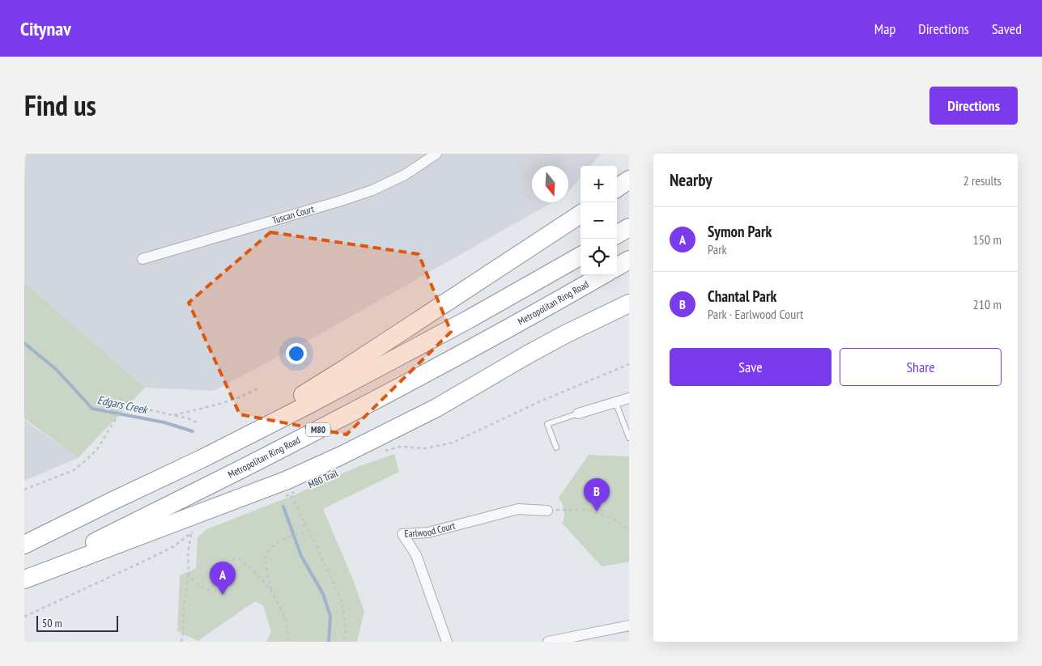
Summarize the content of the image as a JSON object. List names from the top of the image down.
{
  "streets": {
    "highway": ["Metropolitan Ring Road", "M80"],
    "street": ["Tuscan Court", "Earlwood Court"],
    "path": ["M80 Trail"]
  },
  "water": ["Edgars Creek"],
  "scale_bar": "50 m",
  "north": "bottom",
  "page": {
    "header": "Citynav",
    "nav": ["Map", "Directions", "Saved"],
    "title": "Find us",
    "buttons": [
      "Directions",
      ["Save", "Share"]
    ],
    "heading": ["Nearby", "2 results"],
    "map_buttons": ["+", "−"],
    "list": [
      {
        "mark": "A",
        "name": "Symon Park",
        "note": "Park",
        "value": "150 m"
      },
      {
        "mark": "B",
        "name": "Chantal Park",
        "note": "Park · Earlwood Court",
        "value": "210 m"
      }
    ],
    "pins": ["B", "A"],
    "scale": "50 m"
  }
}
